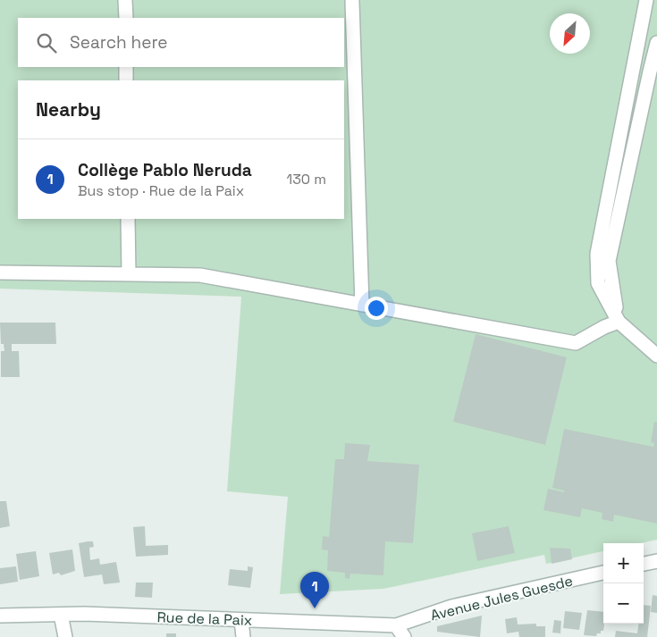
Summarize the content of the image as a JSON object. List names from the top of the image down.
{
  "streets": {
    "street": ["Avenue Jules Guesde", "Rue de la Paix"]
  },
  "crossings": [
    ["Avenue Jules Guesde", "Rue de la Paix"]
  ],
  "north": "bottom left",
  "page": {
    "search": "Search here",
    "heading": "Nearby",
    "list": [
      {
        "mark": "1",
        "name": "Collège Pablo Neruda",
        "note": "Bus stop · Rue de la Paix",
        "value": "130 m"
      }
    ],
    "map_buttons": ["+", "−"],
    "pins": "1"
  }
}
